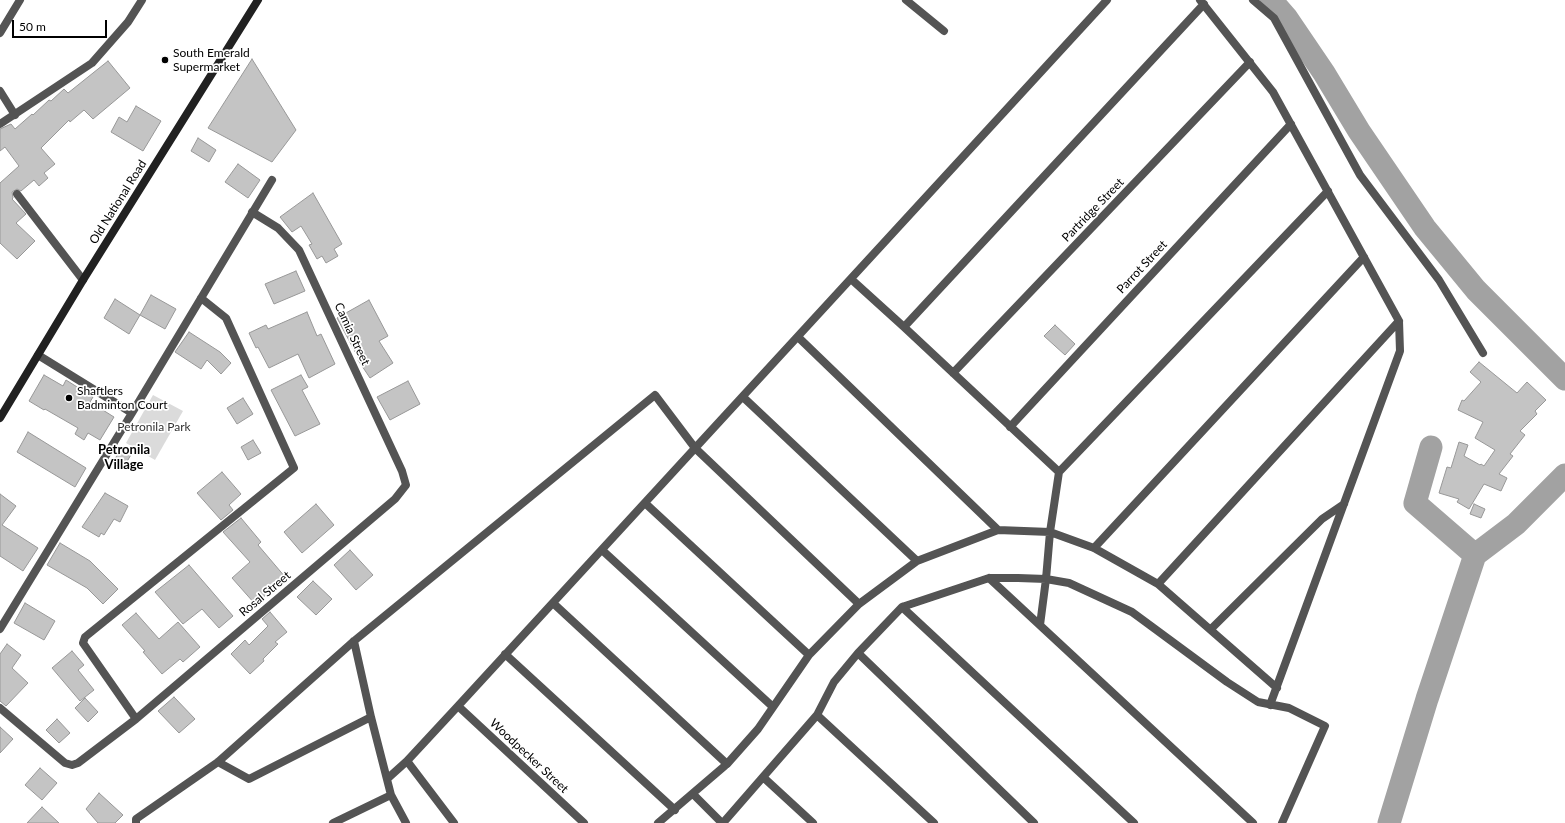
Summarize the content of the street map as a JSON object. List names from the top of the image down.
{
  "streets": {
    "main road": ["Old National Road"],
    "street": [
      "Partridge Street",
      "Parrot Street",
      "Camia Street",
      "Rosal Street",
      "Woodpecker Street"
    ]
  },
  "crossings": [
    ["Camia Street", "Rosal Street"]
  ],
  "districts": ["Petronila Village"],
  "parks": ["Petronila Park"],
  "places": ["South Emerald Supermarket", "Shaftlers Badminton Court"],
  "scale_bar": "50 m"
}
